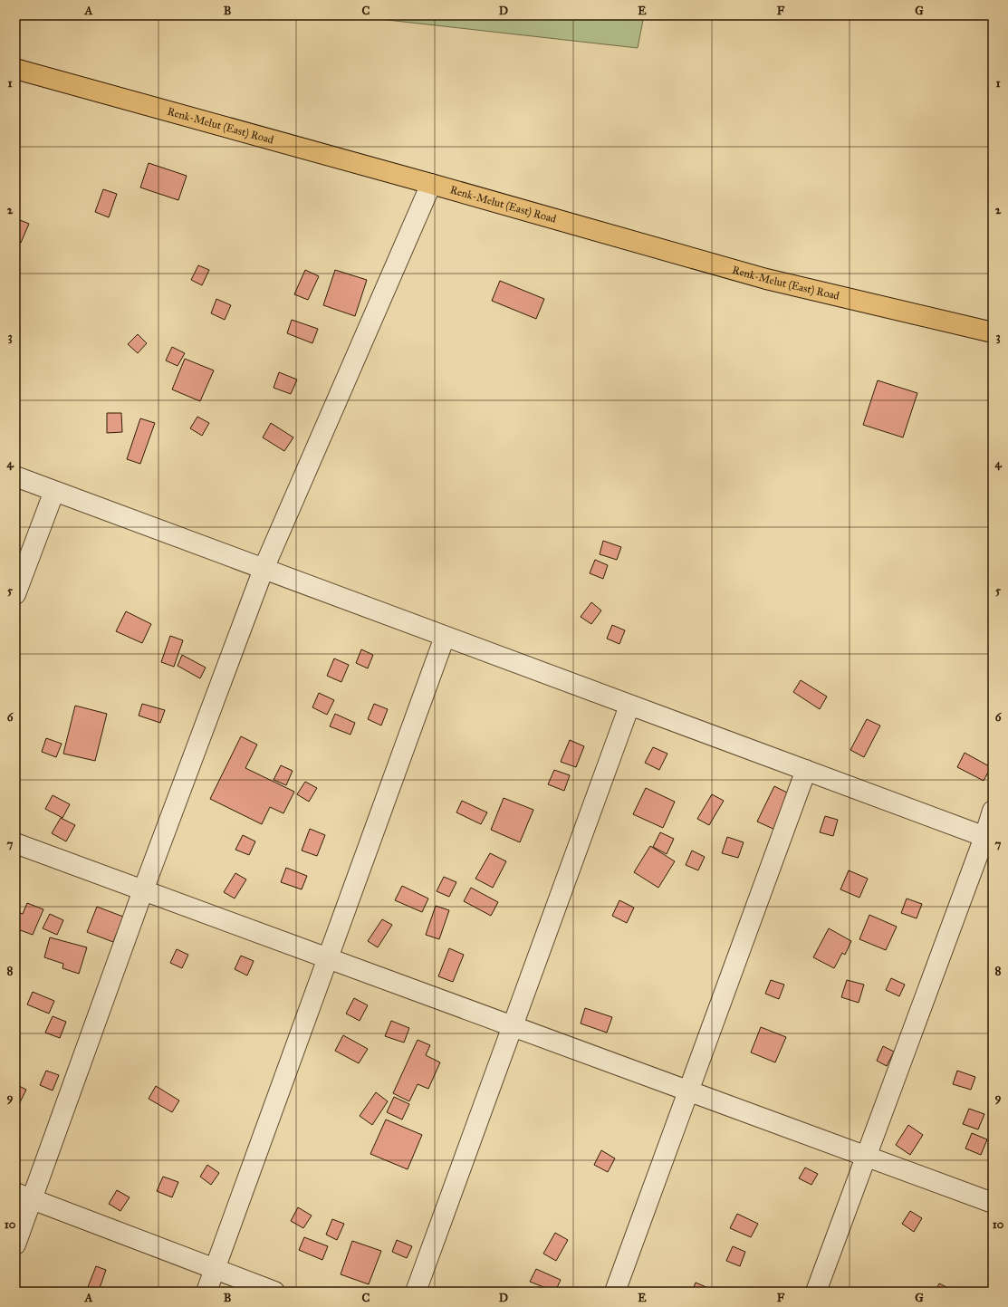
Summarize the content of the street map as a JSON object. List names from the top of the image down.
{
  "streets": {
    "main road": ["Renk-Melut (East) Road"]
  },
  "grid": {
    "columns": [
      "A",
      "B",
      "C",
      "D",
      "E",
      "F",
      "G"
    ],
    "rows": [
      "1",
      "2",
      "3",
      "4",
      "5",
      "6",
      "7",
      "8",
      "9",
      "10"
    ]
  }
}
